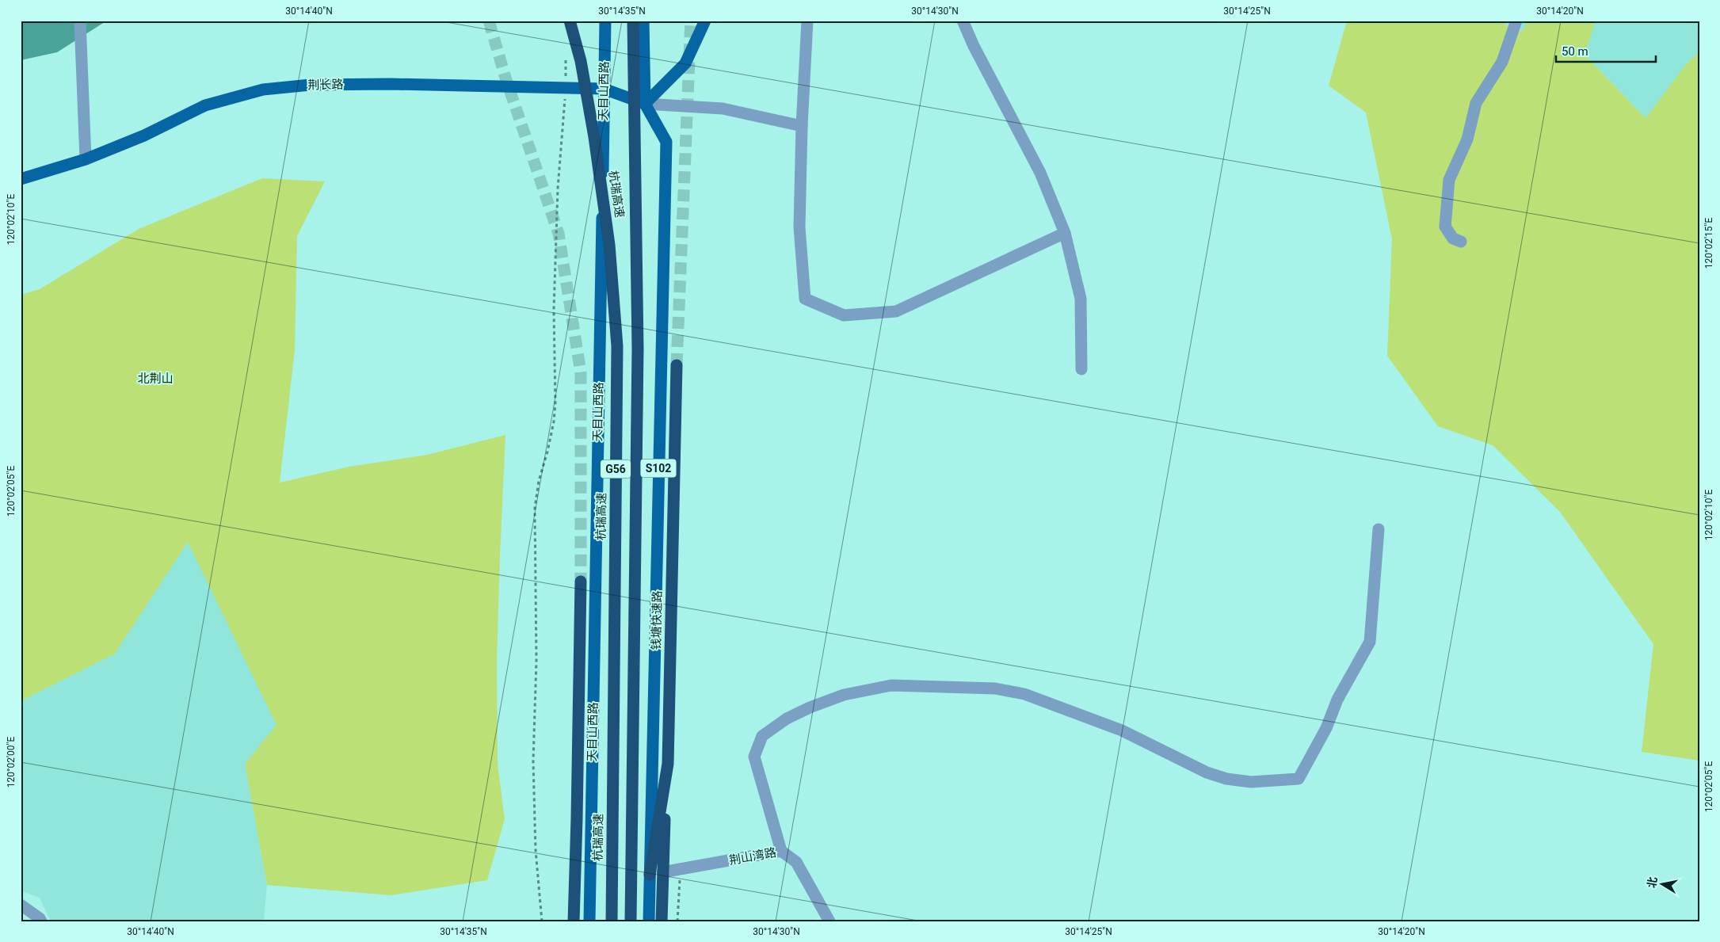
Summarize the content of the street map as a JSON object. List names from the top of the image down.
{
  "streets": {
    "highway": ["杭瑞高速", "G56", "钱塘快速路"],
    "main road": ["荆长路", "天目山西路", "S102"],
    "street": ["荆山湾路"]
  },
  "crossings": [
    ["荆长路", "天目山西路"],
    ["荆长路", "S102"],
    ["S102", "钱塘快速路"]
  ],
  "parks": ["北荆山"],
  "scale_bar": "50 m",
  "north": "left",
  "coordinates": [
    "30°14'40\"N",
    "30°14'35\"N",
    "30°14'30\"N",
    "30°14'25\"N",
    "30°14'20\"N",
    "120°02'10\"E",
    "120°02'15\"E",
    "120°02'05\"E",
    "120°02'00\"E"
  ]
}
